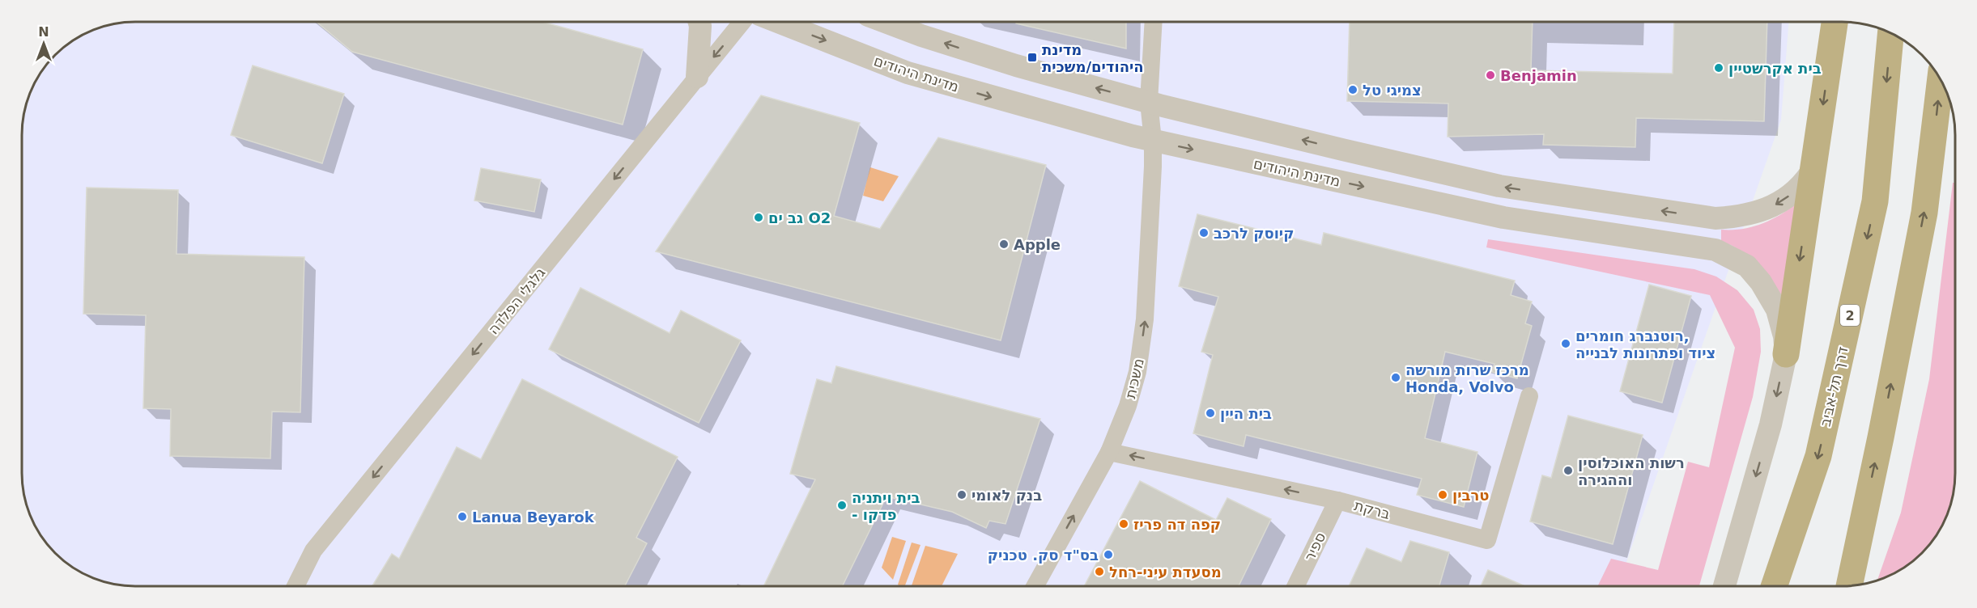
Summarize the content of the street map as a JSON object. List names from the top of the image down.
{
  "streets": {
    "highway": ["2", "דרך תל-אביב"],
    "street": [
      "מדינת היהודים",
      "גלגלי הפלדה",
      "משכית",
      "ברקת",
      "ספיר"
    ]
  },
  "crossings": [
    ["מדינת היהודים", "משכית"],
    ["משכית", "ברקת"],
    ["ברקת", "ספיר"]
  ],
  "one_way": ["גלגלי הפלדה", "משכית", "ברקת"],
  "places": {
    "transit": ["מדינת היהודים/משכית"],
    "other": [
      "בית אקרשטיין",
      "Benjamin",
      "צמיגי טל",
      "גב ים O2",
      "קיוסק לרכב",
      "Apple",
      "רוטנברג חומרים, ציוד ופתרונות לבנייה",
      "מרכז שרות מורשה Honda, Volvo",
      "בית היין",
      "רשות האוכלוסין וההגירה",
      "בנק לאומי",
      "טרבין",
      "בית ויתניה - פדקו",
      "Lanua Beyarok",
      "קפה דה פריז",
      "בס\"ד סק. טכניק",
      "מסעדת עיני-רחל"
    ]
  },
  "north": "top"
}
